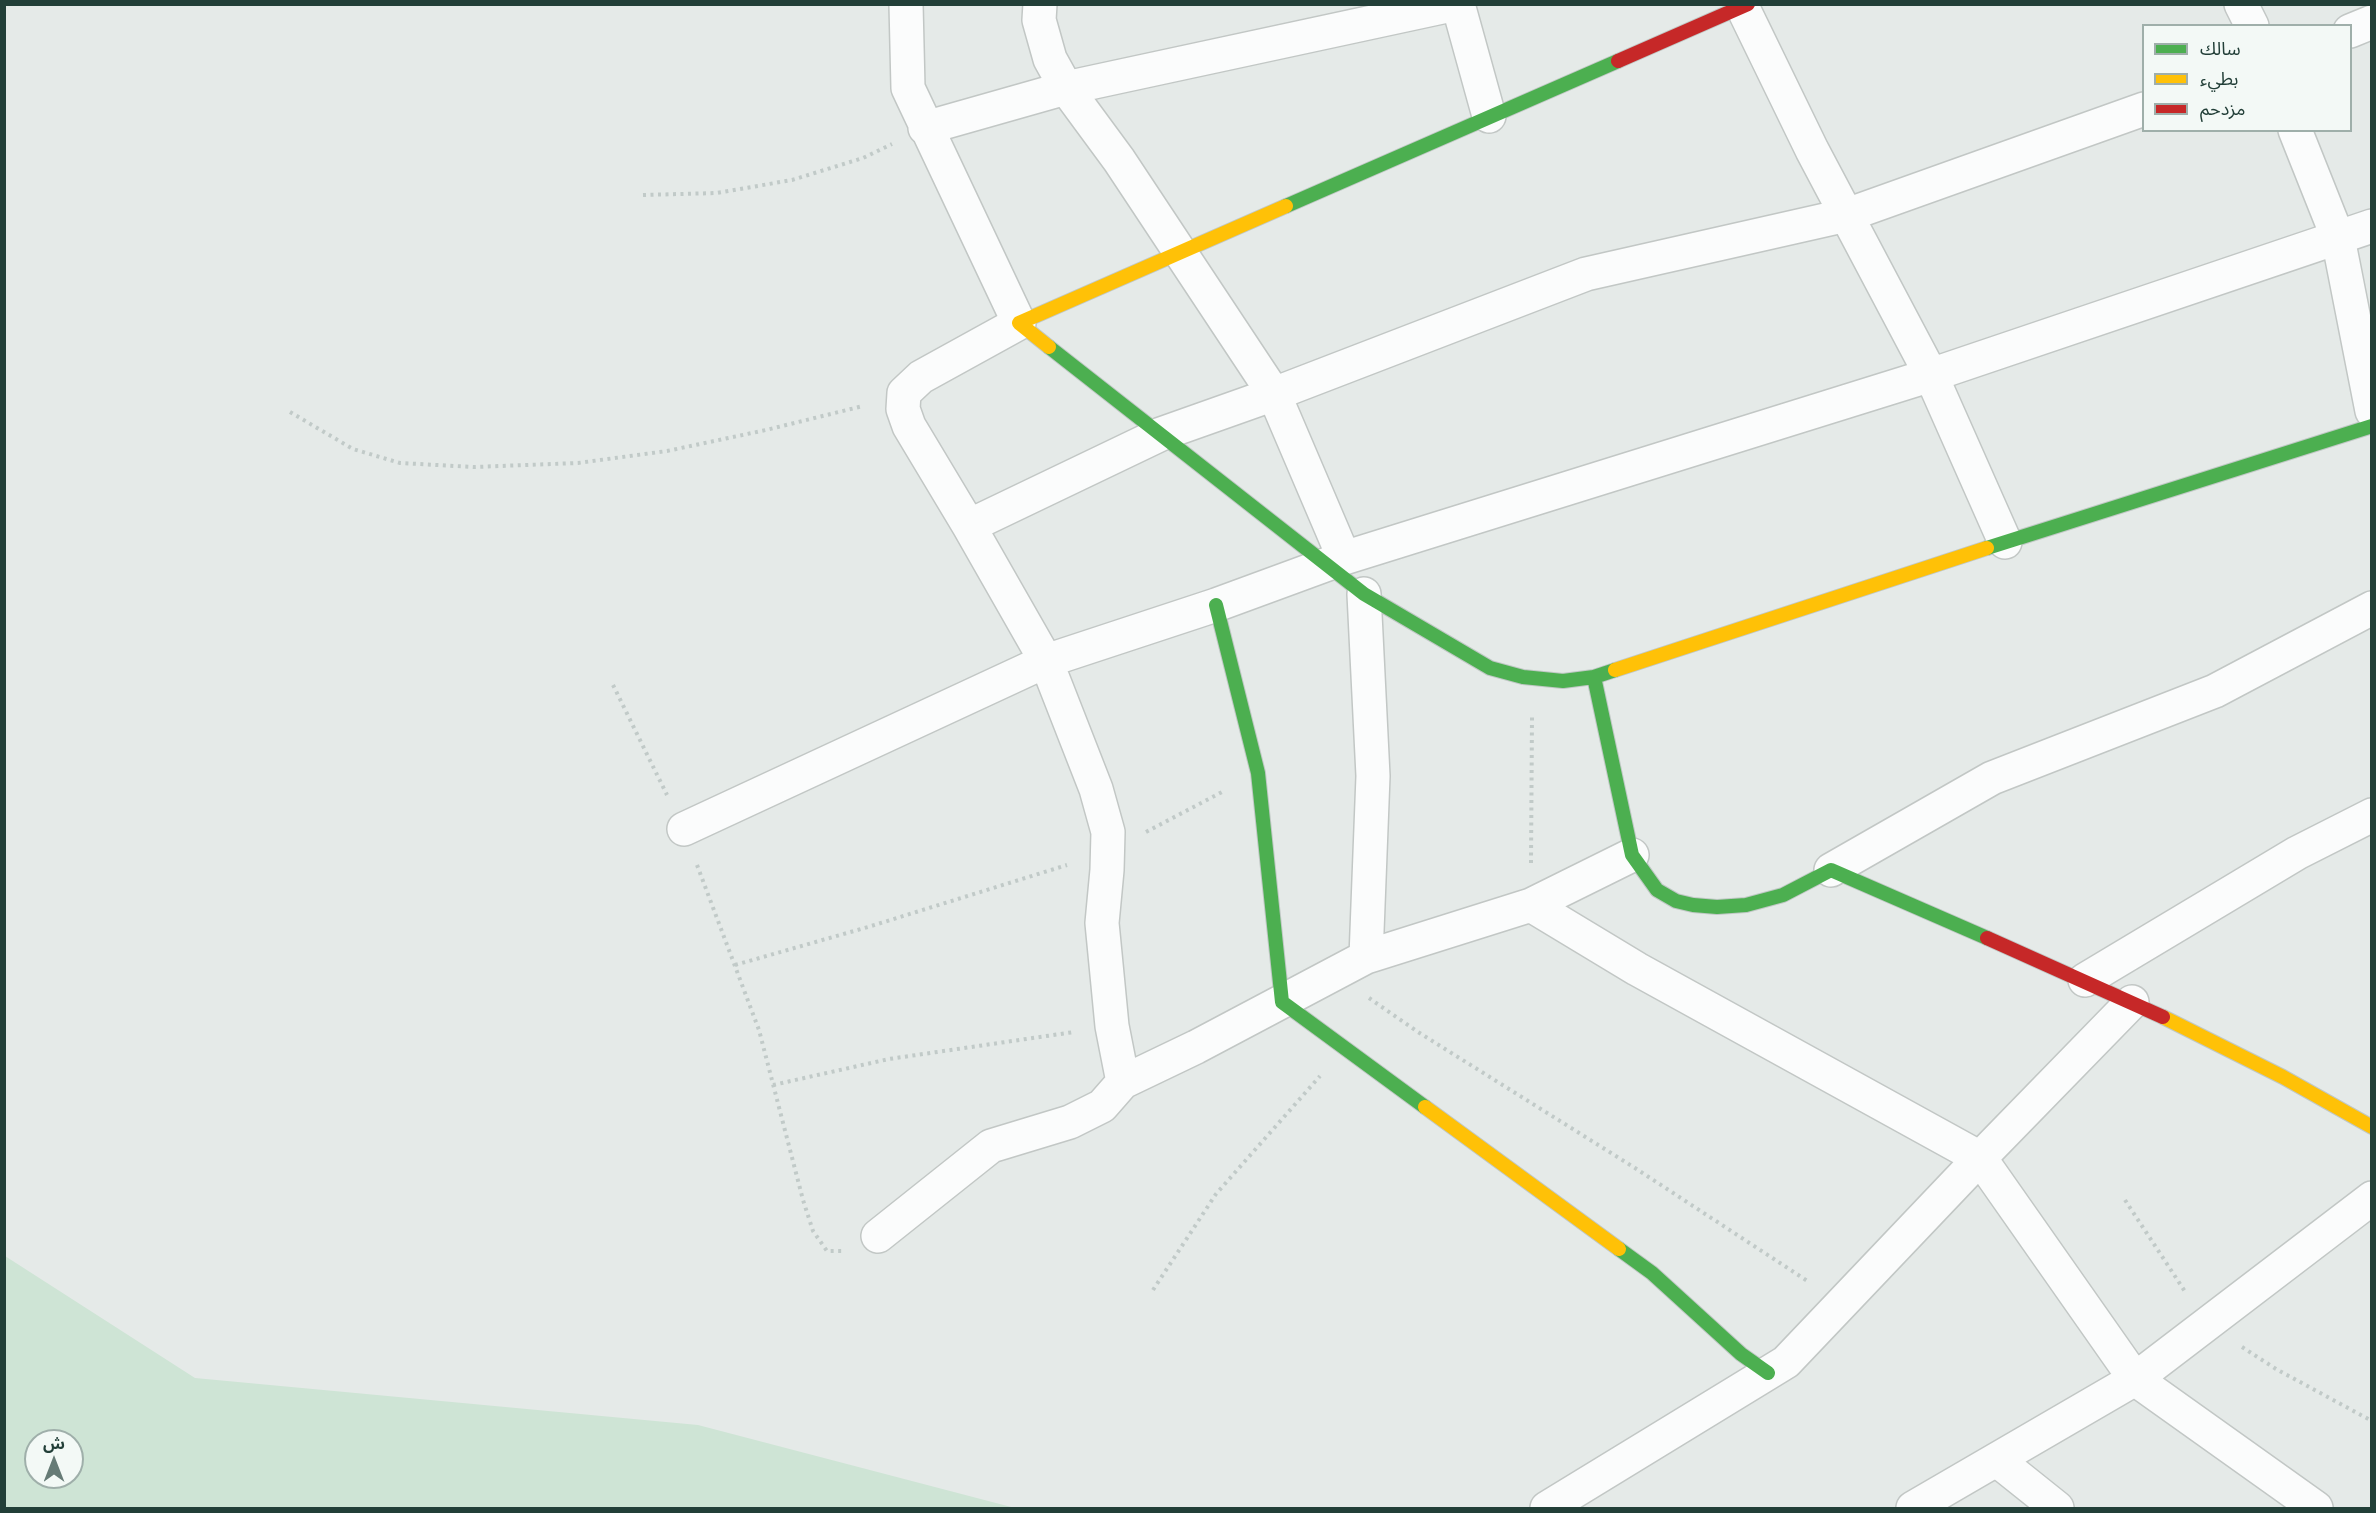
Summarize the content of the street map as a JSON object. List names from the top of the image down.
{
  "legend": ["سالك", "بطيء", "مزدحم"],
  "north": "top"
}
